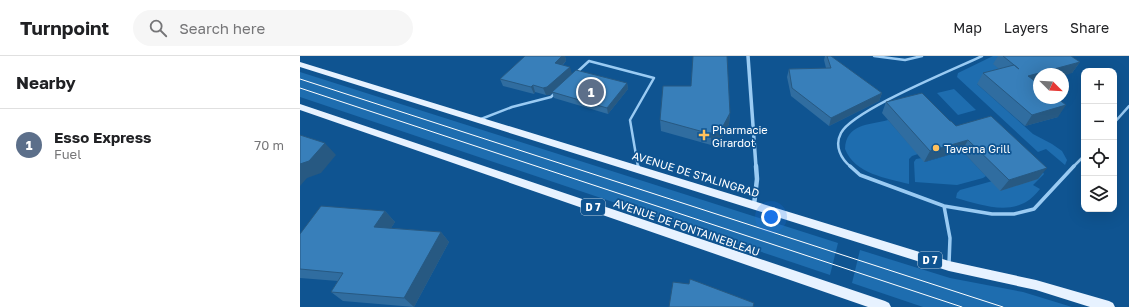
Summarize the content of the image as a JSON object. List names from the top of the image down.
{
  "streets": {
    "main road": ["AVENUE DE STALINGRAD", "D 7", "AVENUE DE FONTAINEBLEAU"]
  },
  "places": {
    "health": ["Pharmacie Girardot"],
    "other": ["Taverna Grill"]
  },
  "north": "bottom right",
  "page": {
    "header": "Turnpoint",
    "search": "Search here",
    "nav": ["Map", "Layers", "Share"],
    "heading": "Nearby",
    "map_buttons": ["+", "−"],
    "pins": "1",
    "list": [
      {
        "mark": "1",
        "name": "Esso Express",
        "note": "Fuel",
        "value": "70 m"
      }
    ]
  }
}
